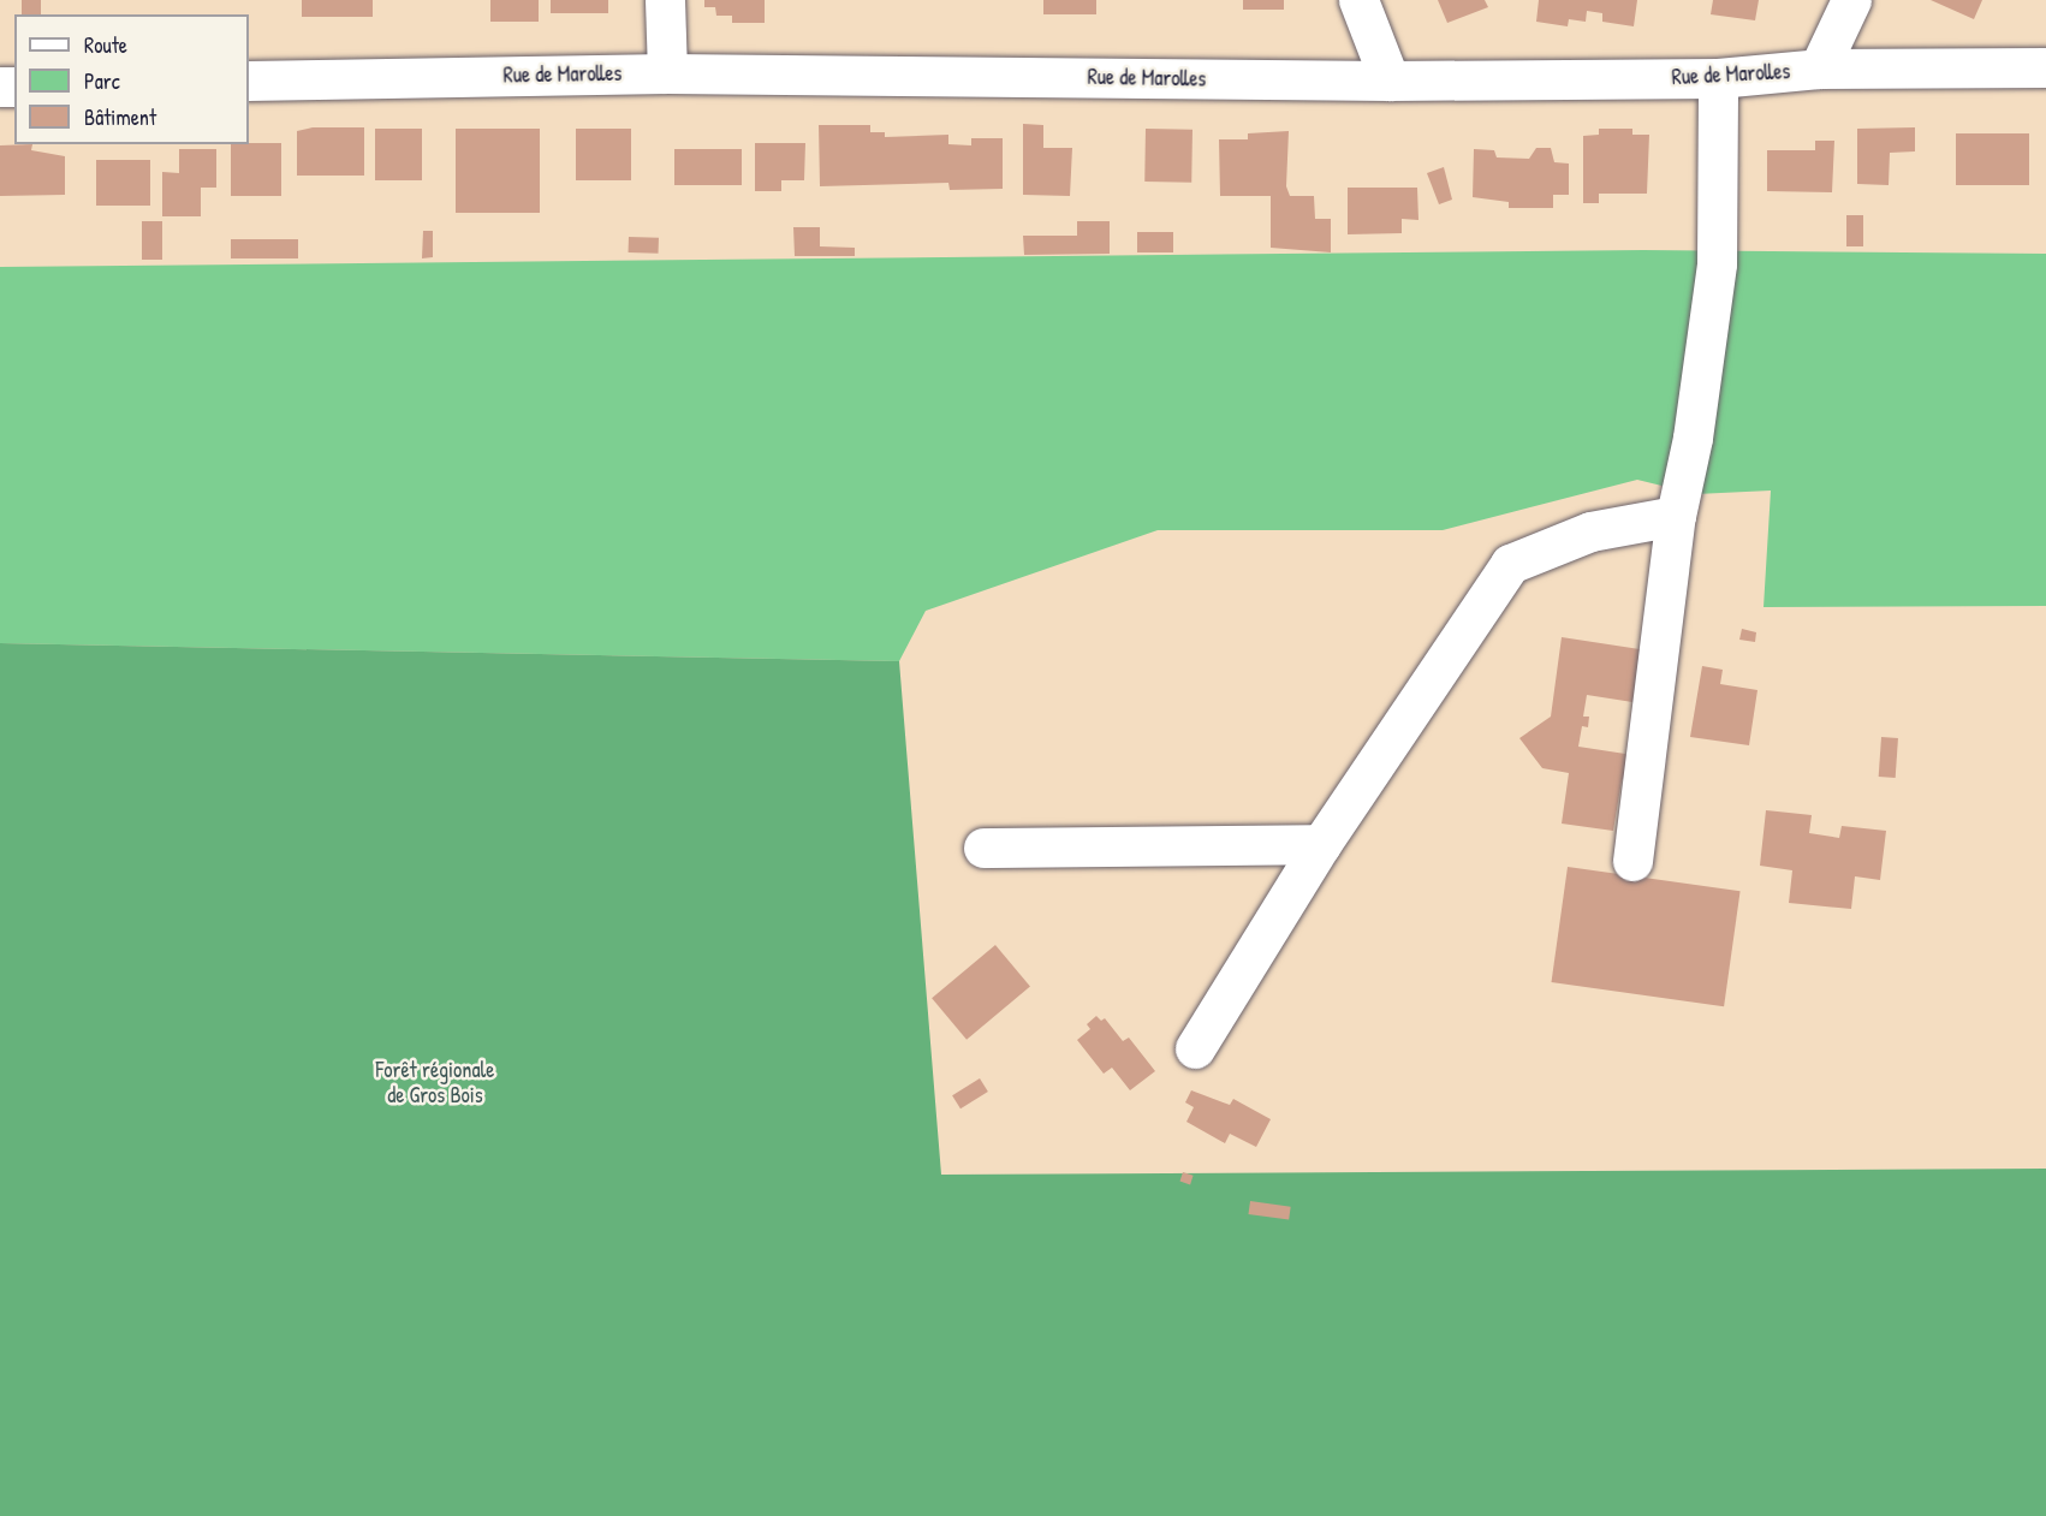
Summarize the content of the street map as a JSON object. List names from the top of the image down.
{
  "streets": {
    "street": ["Rue de Marolles"]
  },
  "parks": ["Forêt régionale de Gros Bois"],
  "legend": ["Route", "Parc", "Bâtiment"]
}
